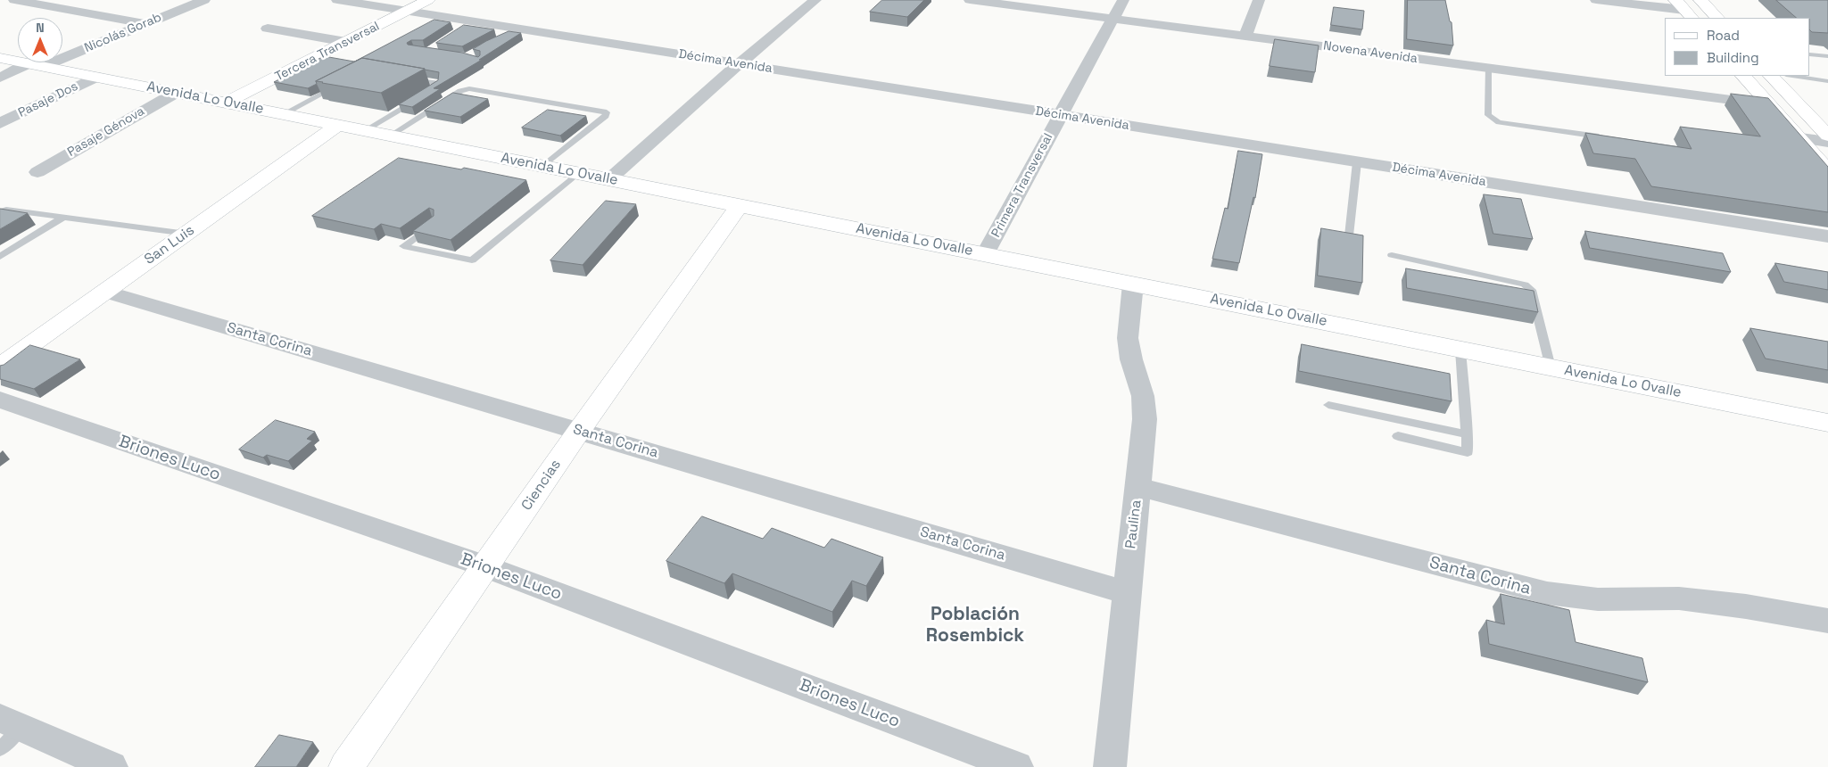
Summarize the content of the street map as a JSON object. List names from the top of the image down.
{
  "streets": {
    "main road": [
      "Tercera Transversal",
      "Avenida Lo Ovalle",
      "San Luis",
      "Ciencias"
    ],
    "street": [
      "Nicolás Gorab",
      "Novena Avenida",
      "Décima Avenida",
      "Pasaje Dos",
      "Pasaje Génova",
      "Primera Transversal",
      "Santa Corina",
      "Briones Luco",
      "Paulina"
    ]
  },
  "crossings": [
    ["Nicolás Gorab", "Avenida Lo Ovalle"],
    ["Tercera Transversal", "Décima Avenida"],
    ["Tercera Transversal", "Avenida Lo Ovalle"],
    ["Novena Avenida", "Primera Transversal"],
    ["Décima Avenida", "Primera Transversal"],
    ["Avenida Lo Ovalle", "Pasaje Dos"],
    ["Avenida Lo Ovalle", "Pasaje Génova"],
    ["Avenida Lo Ovalle", "Primera Transversal"],
    ["Avenida Lo Ovalle", "San Luis"],
    ["Avenida Lo Ovalle", "Ciencias"],
    ["Avenida Lo Ovalle", "Paulina"],
    ["San Luis", "Santa Corina"],
    ["Santa Corina", "Ciencias"],
    ["Santa Corina", "Paulina"],
    ["Briones Luco", "Ciencias"]
  ],
  "districts": ["Población Rosembick"],
  "legend": ["Road", "Building"],
  "north": "top"
}
